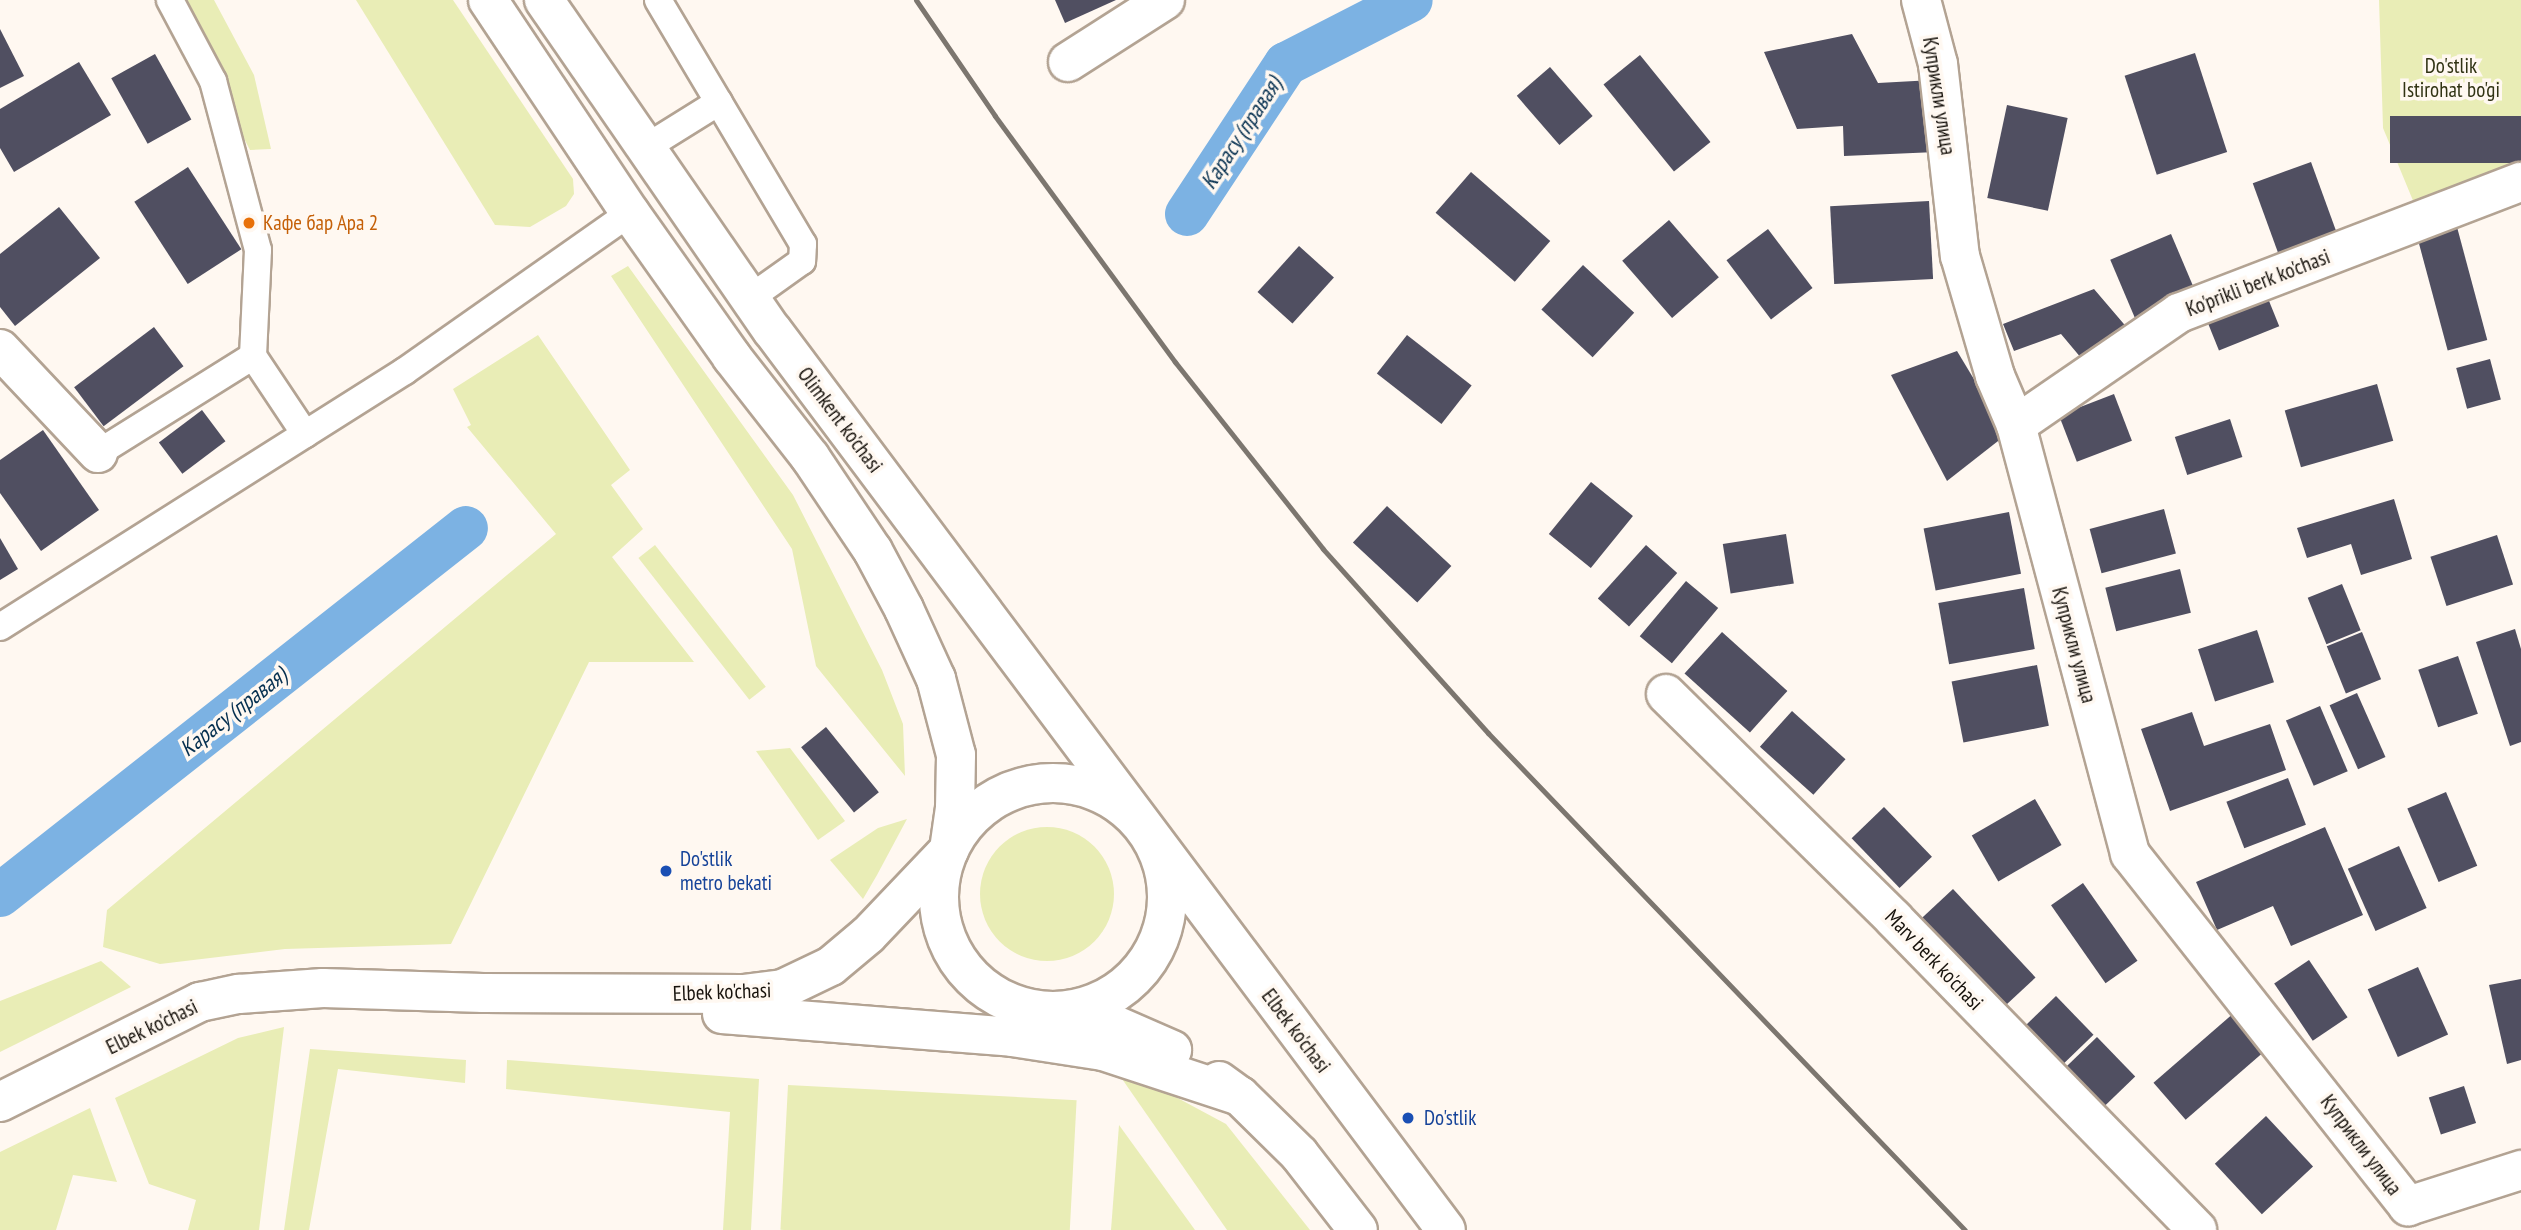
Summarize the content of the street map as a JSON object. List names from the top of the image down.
{
  "streets": {
    "main road": [
      "Куприкли улица",
      "Ko'prikli berk ko'chasi",
      "Olimkent ko'chasi",
      "Marv berk ko'chasi",
      "Elbek ko'chasi"
    ]
  },
  "crossings": [
    ["Куприкли улица", "Ko'prikli berk ko'chasi"],
    ["Olimkent ko'chasi", "Elbek ko'chasi"]
  ],
  "water": ["Карасу (правая)"],
  "parks": ["Do'stlik Istirohat bo'gi"],
  "places": ["Кафе бар Ара 2", "Do'stlik metro bekati", "Do'stlik"]
}
